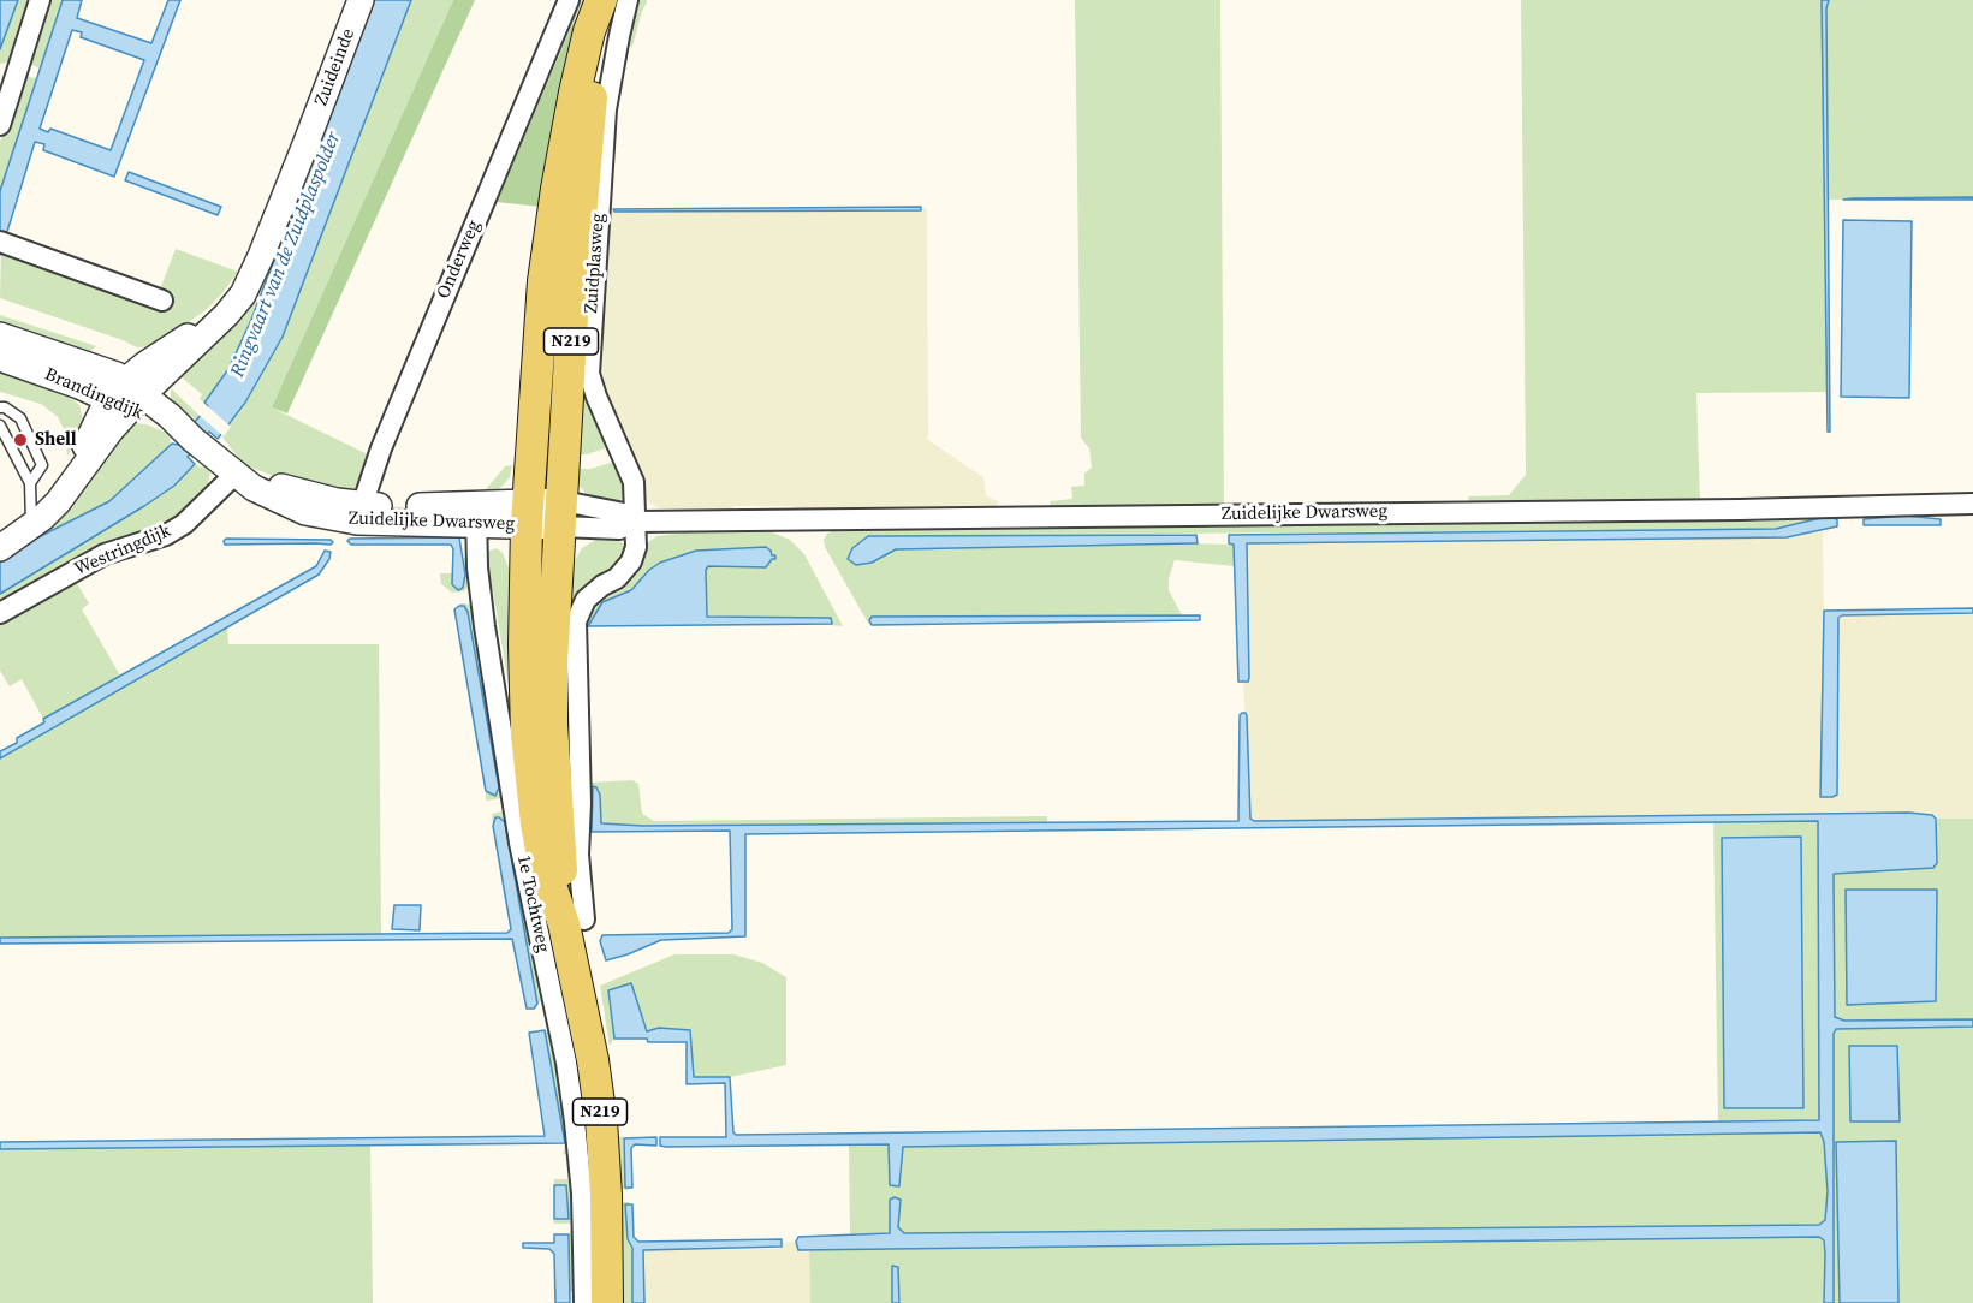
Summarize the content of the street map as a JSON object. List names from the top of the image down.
{
  "streets": {
    "main road": ["Zuidplasweg", "N219", "1e Tochtweg"],
    "street": [
      "Zuideinde",
      "Onderweg",
      "Brandingdijk",
      "Zuidelijke Dwarsweg",
      "Westringdijk"
    ]
  },
  "crossings": [
    ["Zuideinde", "Brandingdijk"],
    ["Onderweg", "Zuidelijke Dwarsweg"],
    ["Zuidplasweg", "Zuidelijke Dwarsweg"],
    ["Zuidplasweg", "1e Tochtweg"],
    ["Brandingdijk", "Zuidelijke Dwarsweg"],
    ["Zuidelijke Dwarsweg", "Westringdijk"],
    ["Zuidelijke Dwarsweg", "1e Tochtweg"]
  ],
  "water": ["Ringvaart van de Zuidplaspolder"],
  "places": ["Shell"]
}
